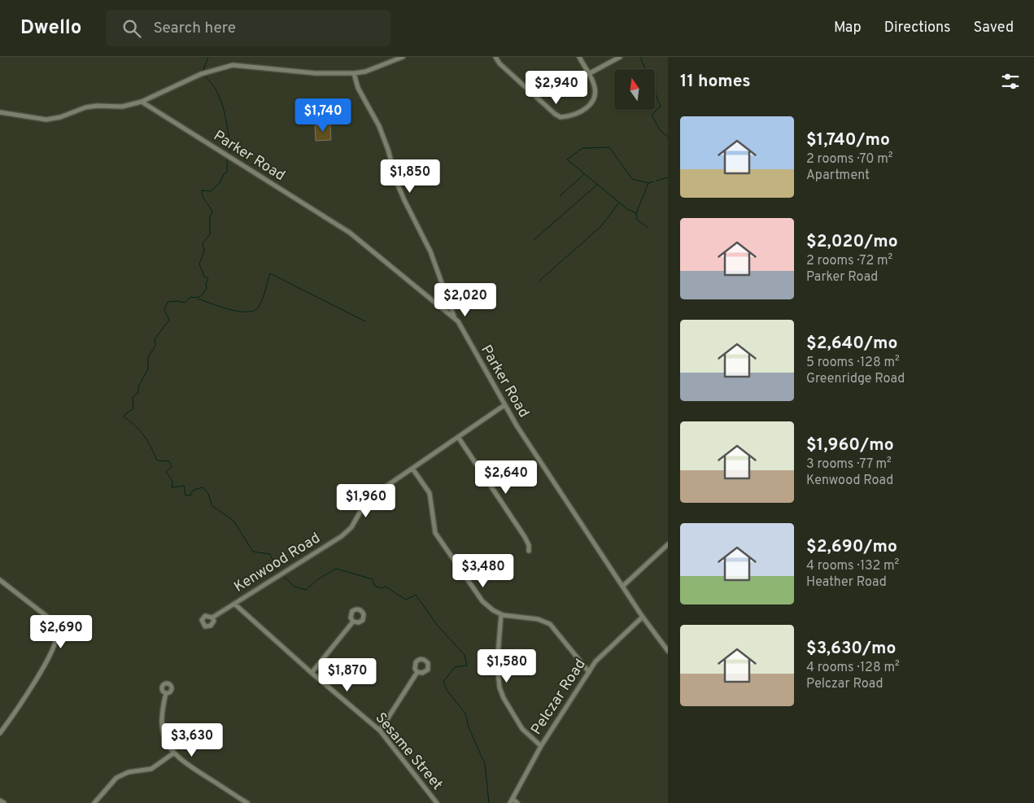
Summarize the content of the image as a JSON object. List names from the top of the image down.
{
  "streets": {
    "street": [
      "Parker Road",
      "Kenwood Road",
      "Pelczar Road",
      "Sesame Street"
    ]
  },
  "crossings": [
    ["Parker Road", "Kenwood Road"],
    ["Parker Road", "Pelczar Road"],
    ["Kenwood Road", "Sesame Street"]
  ],
  "north": "top",
  "page": {
    "header": "Dwello",
    "search": "Search here",
    "nav": ["Map", "Directions", "Saved"],
    "heading": "11 homes",
    "price": [
      "$2,940",
      "$1,740",
      "$1,850",
      "$2,020",
      "$2,640",
      "$1,960",
      "$3,480",
      "$2,690",
      "$1,580",
      "$1,870",
      "$3,630"
    ],
    "list": [
      {
        "name": "$1,740/mo",
        "note": "2 rooms · 70 m² · Apartment"
      },
      {
        "name": "$2,020/mo",
        "note": "2 rooms · 72 m² · Parker Road"
      },
      {
        "name": "$2,640/mo",
        "note": "5 rooms · 128 m² · Greenridge Road"
      },
      {
        "name": "$1,960/mo",
        "note": "3 rooms · 77 m² · Kenwood Road"
      },
      {
        "name": "$2,690/mo",
        "note": "4 rooms · 132 m² · Heather Road"
      },
      {
        "name": "$3,630/mo",
        "note": "4 rooms · 128 m² · Pelczar Road"
      }
    ]
  }
}
